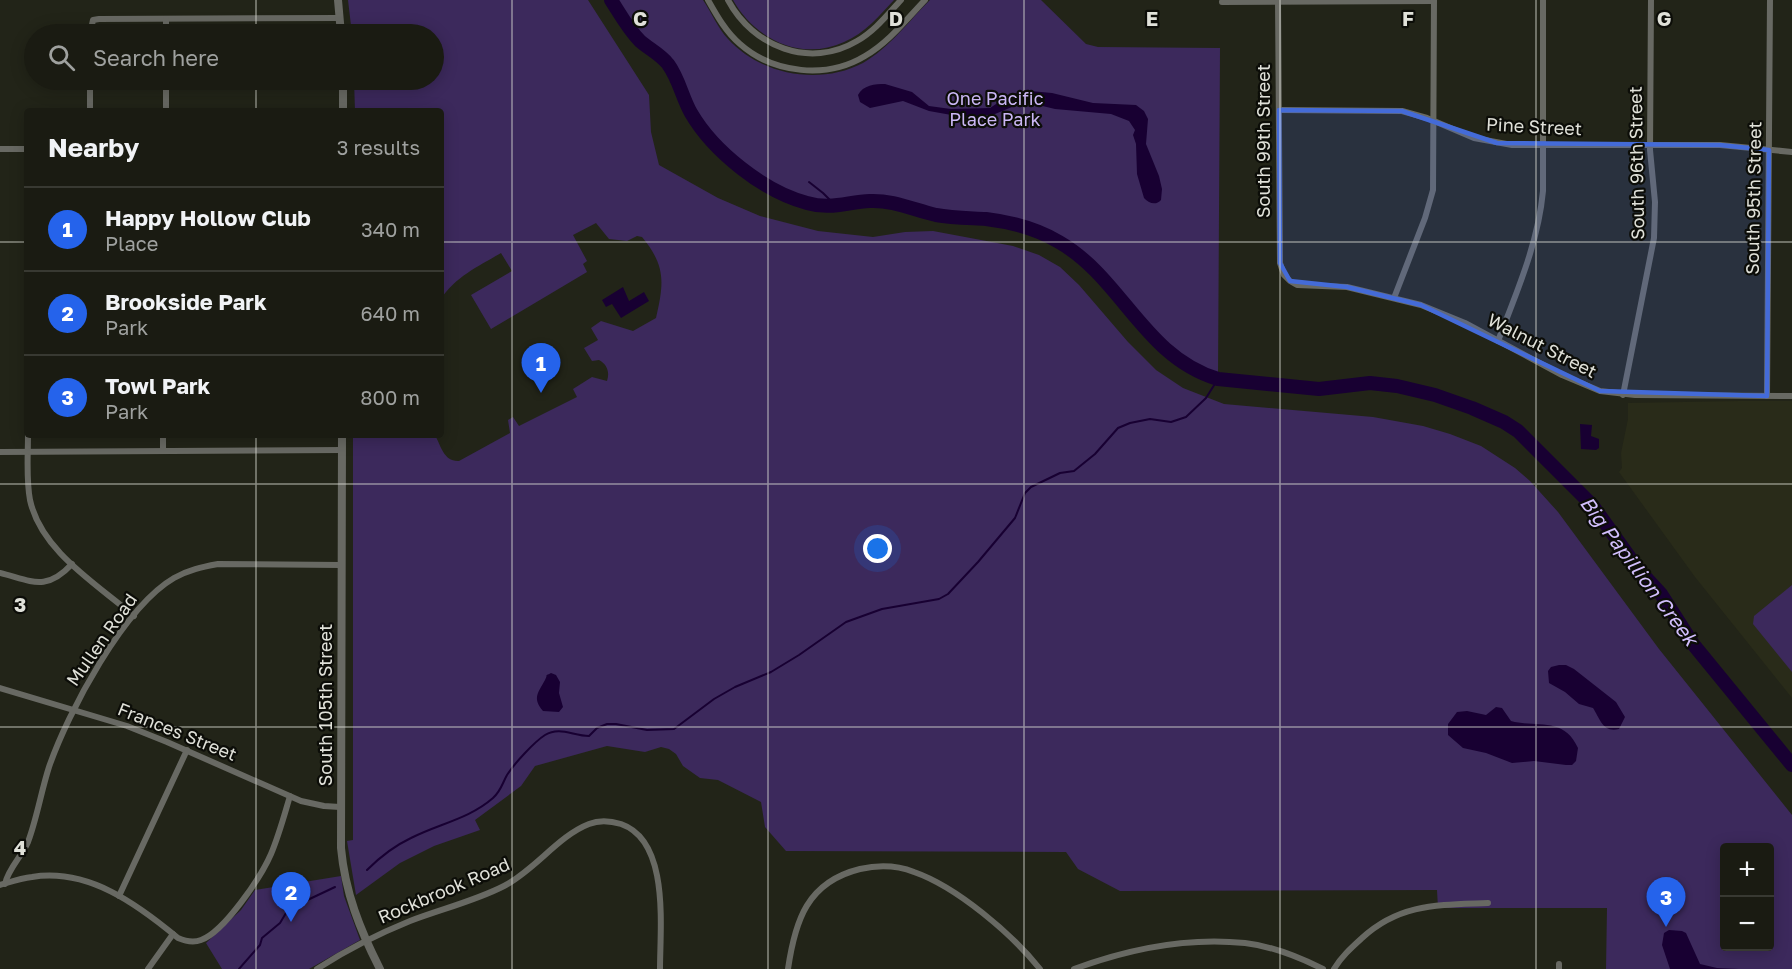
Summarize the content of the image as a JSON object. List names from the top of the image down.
{
  "streets": {
    "street": [
      "Pine Street",
      "South 99th Street",
      "South 96th Street",
      "South 95th Street",
      "Walnut Street",
      "Mullen Road",
      "South 105th Street",
      "Frances Street",
      "Rockbrook Road"
    ]
  },
  "crossings": [
    ["Pine Street", "South 99th Street"],
    ["Pine Street", "South 96th Street"],
    ["Pine Street", "South 95th Street"],
    ["South 99th Street", "Walnut Street"],
    ["South 96th Street", "Walnut Street"],
    ["South 95th Street", "Walnut Street"],
    ["Mullen Road", "South 105th Street"],
    ["Mullen Road", "Frances Street"],
    ["South 105th Street", "Frances Street"],
    ["South 105th Street", "Rockbrook Road"]
  ],
  "water": ["Big Papillion Creek"],
  "parks": ["One Pacific Place Park"],
  "page": {
    "search": "Search here",
    "heading": ["Nearby", "3 results"],
    "list": [
      {
        "mark": "1",
        "name": "Happy Hollow Club",
        "note": "Place",
        "value": "340 m"
      },
      {
        "mark": "2",
        "name": "Brookside Park",
        "note": "Park",
        "value": "640 m"
      },
      {
        "mark": "3",
        "name": "Towl Park",
        "note": "Park",
        "value": "800 m"
      }
    ],
    "pins": ["1", "2", "3"],
    "map_buttons": ["+", "−"]
  },
  "grid": {
    "columns": [
      "C",
      "D",
      "E",
      "F",
      "G"
    ],
    "rows": ["3", "4"]
  }
}
